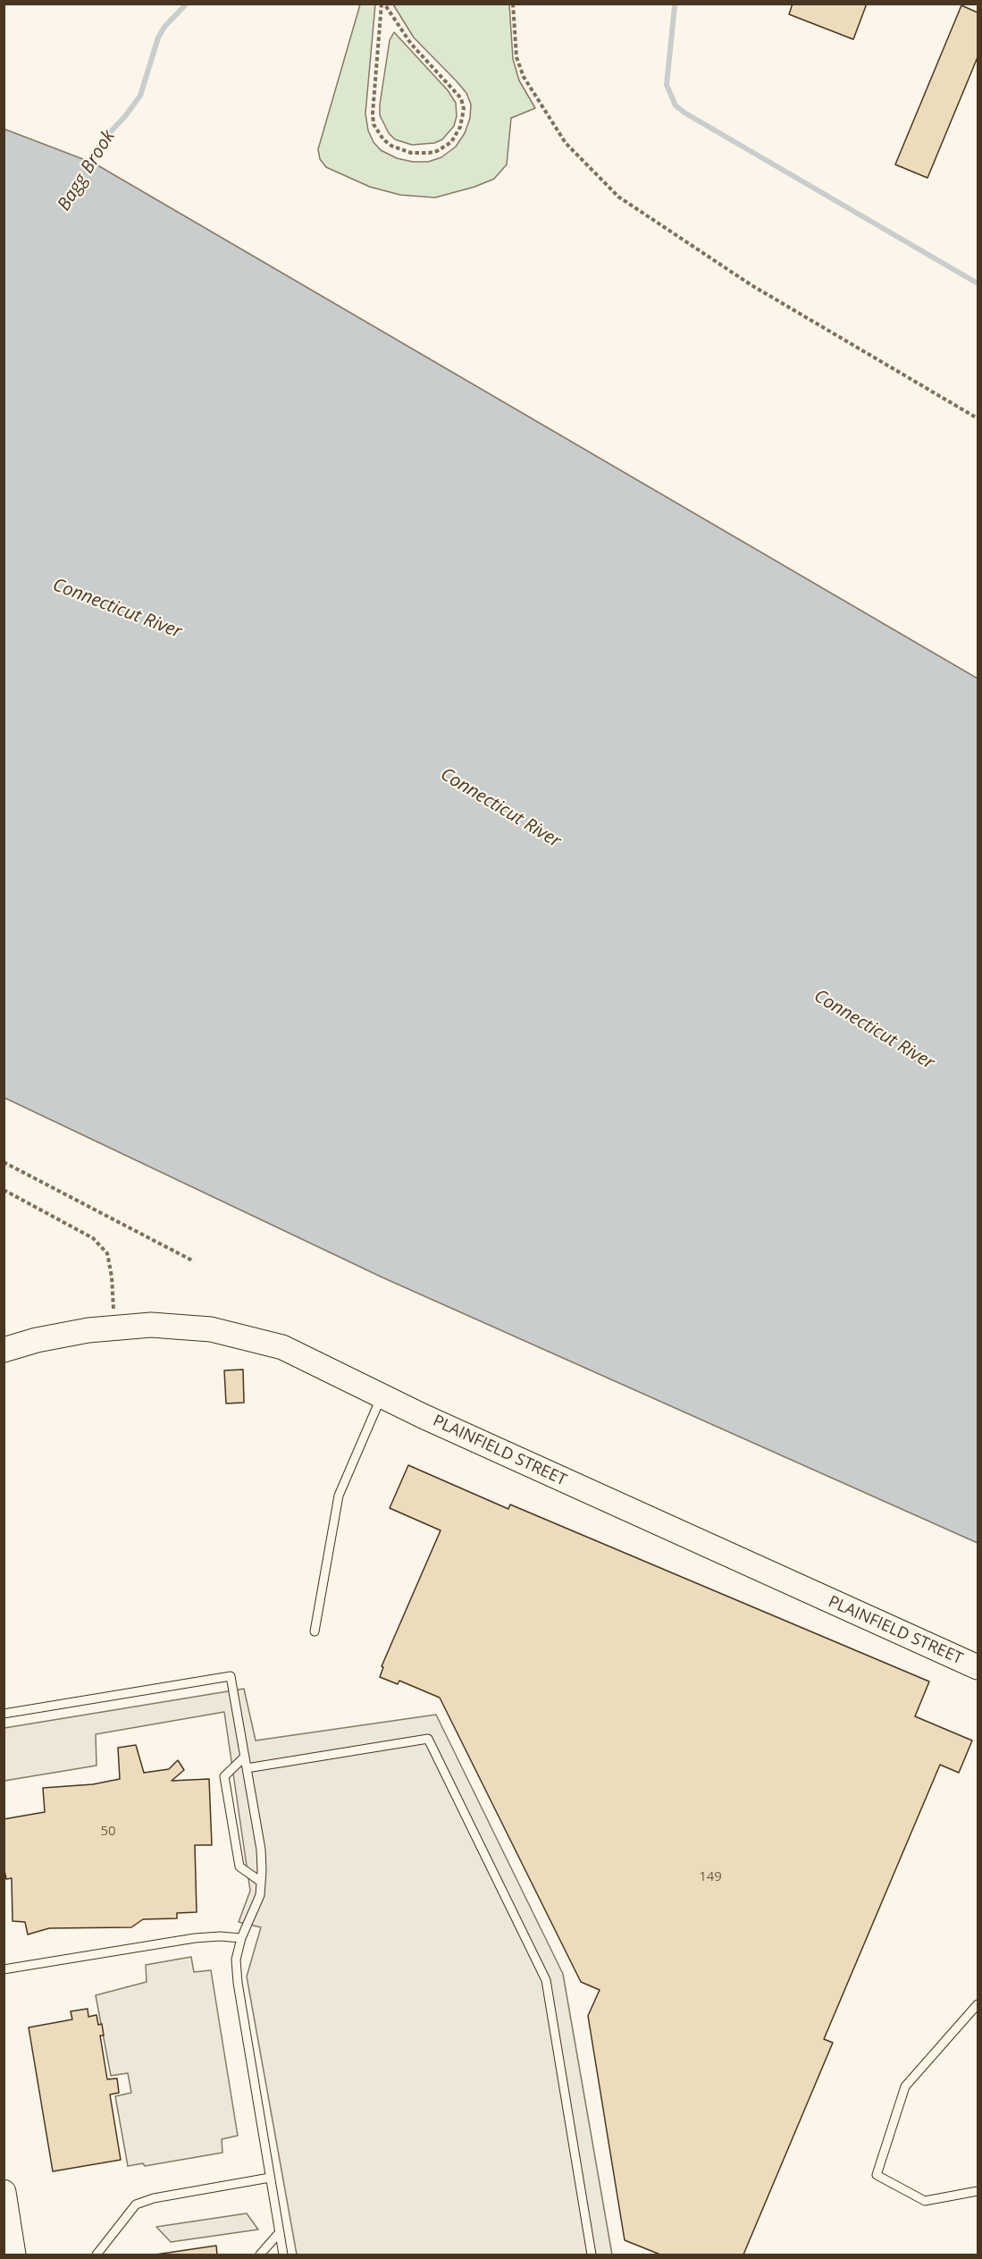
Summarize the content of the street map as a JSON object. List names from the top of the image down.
{
  "streets": {
    "street": ["PLAINFIELD STREET"]
  },
  "water": ["Bagg Brook", "Connecticut River"],
  "house_numbers": ["50", "149"]
}
